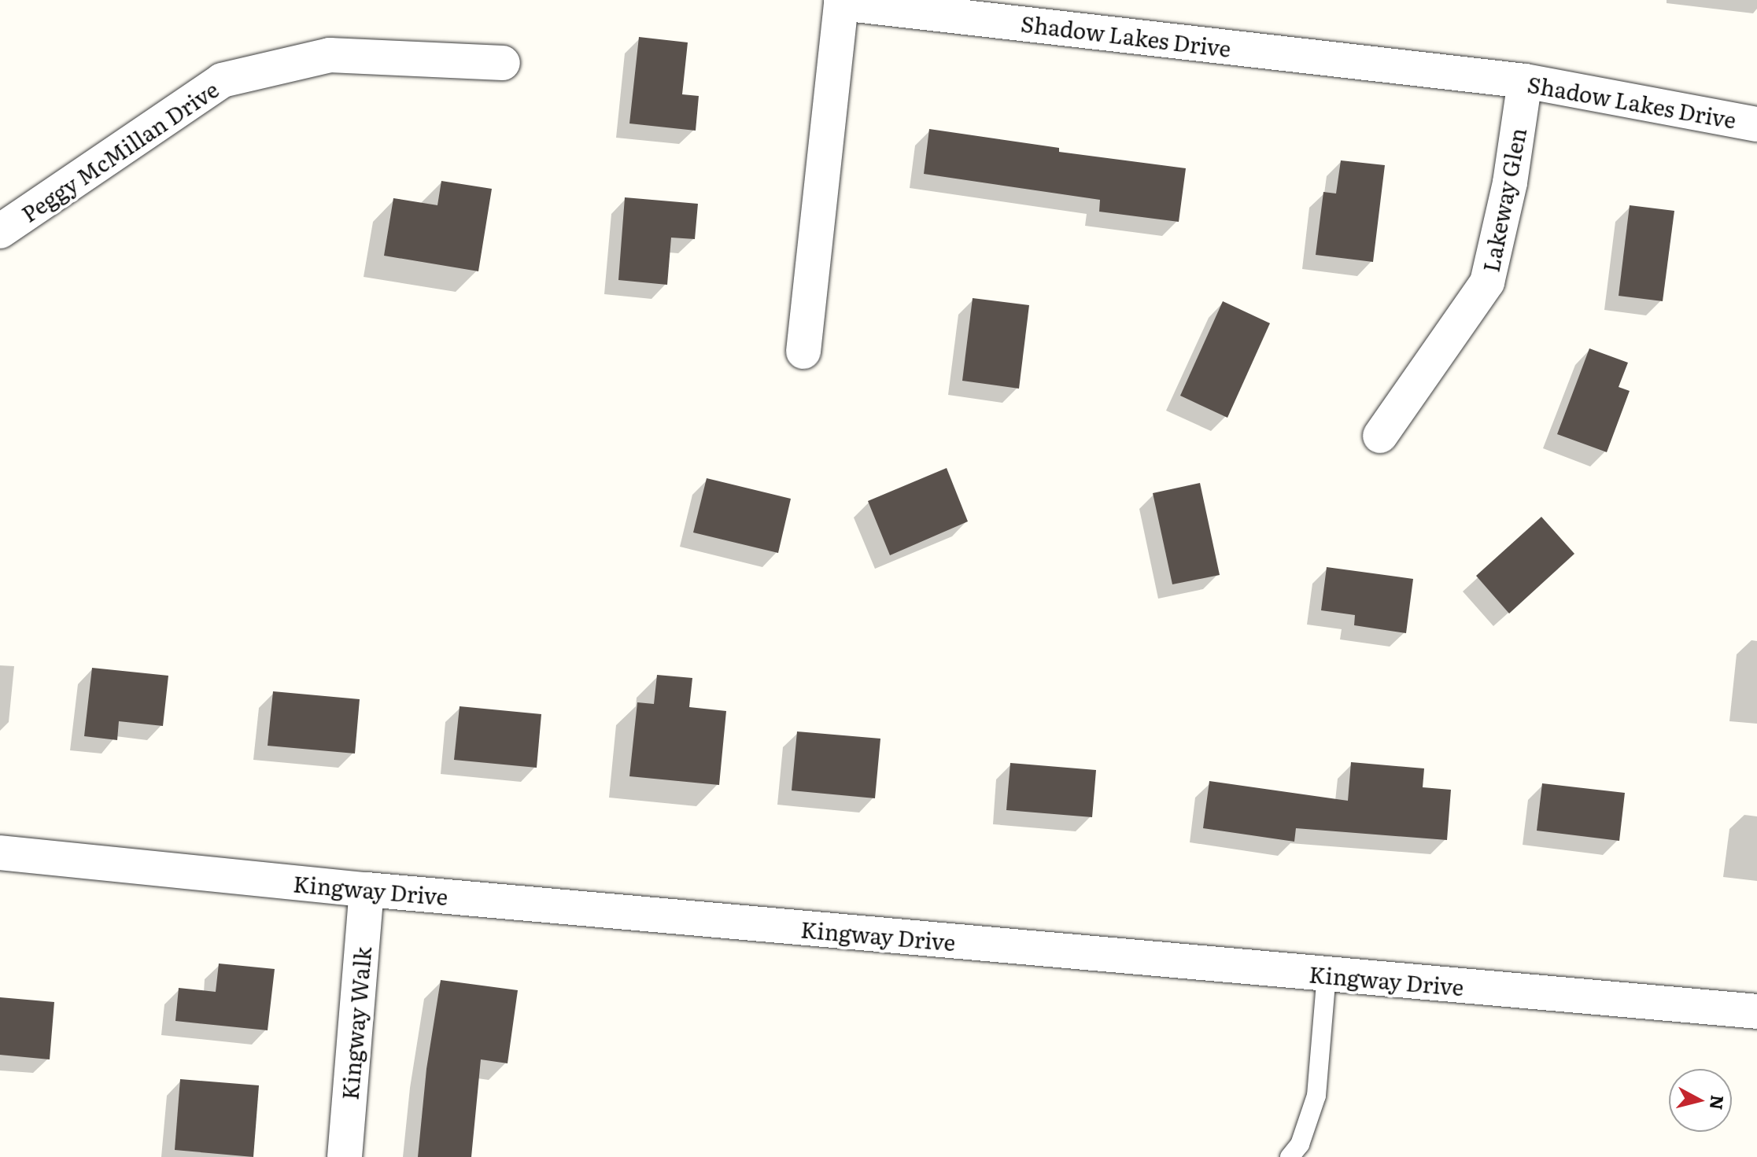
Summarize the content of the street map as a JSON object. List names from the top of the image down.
{
  "streets": {
    "street": [
      "Shadow Lakes Drive",
      "Peggy McMillan Drive",
      "Lakeway Glen",
      "Kingway Drive",
      "Kingway Walk"
    ]
  },
  "crossings": [
    ["Shadow Lakes Drive", "Lakeway Glen"],
    ["Kingway Drive", "Kingway Walk"]
  ],
  "north": "right"
}
